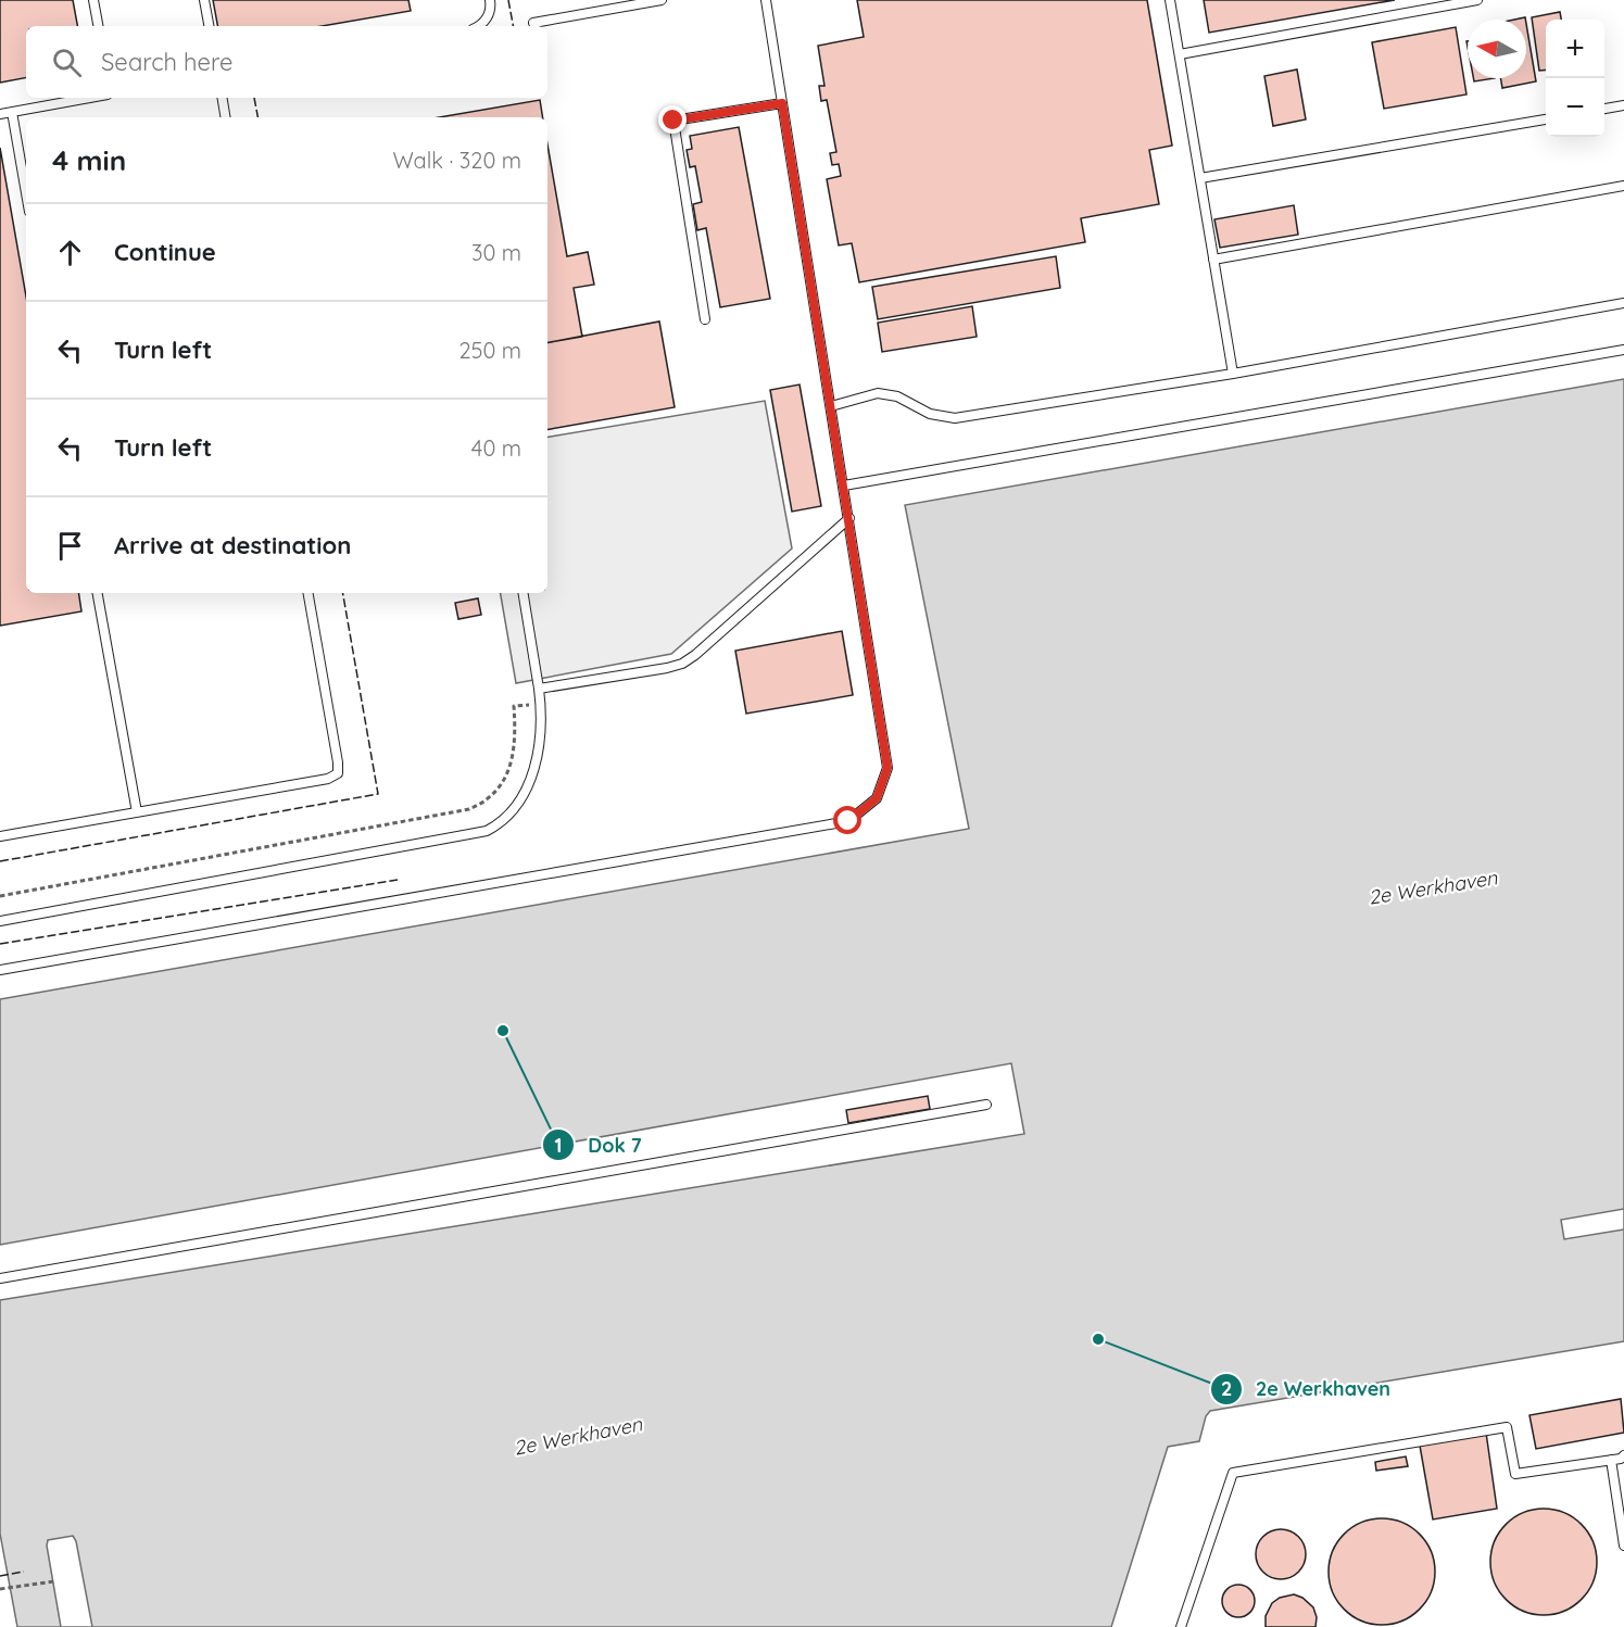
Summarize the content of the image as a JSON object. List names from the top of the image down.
{
  "water": ["2e Werkhaven"],
  "places": ["Dok 7", "2e Werkhaven"],
  "north": "left",
  "page": {
    "map_buttons": ["+", "−"],
    "search": "Search here",
    "heading": ["4 min", "Walk · 320 m"],
    "list": [
      ["Continue", "30 m"],
      ["Turn left", "250 m"],
      ["Turn left", "40 m"],
      "Arrive at destination"
    ]
  }
}
